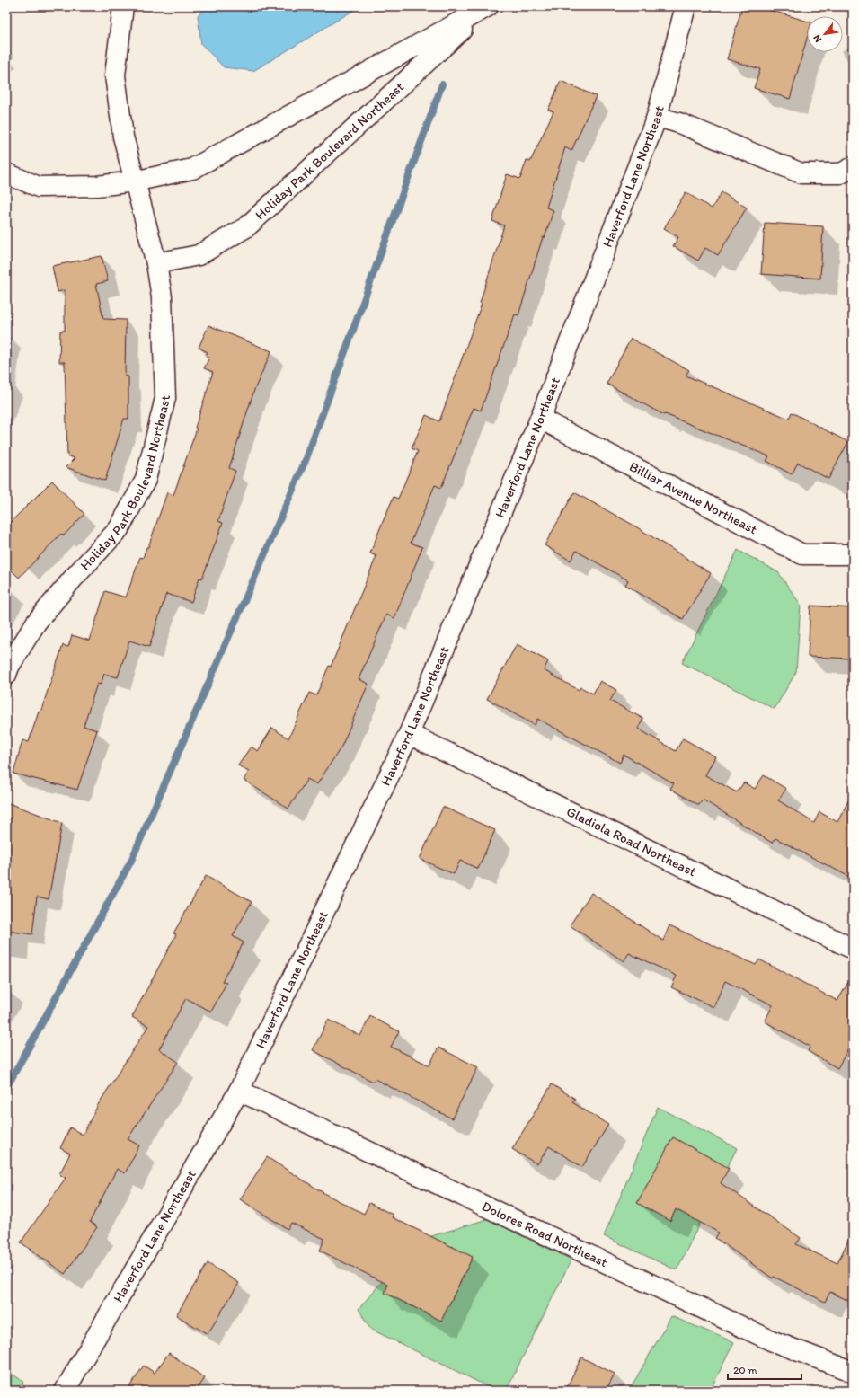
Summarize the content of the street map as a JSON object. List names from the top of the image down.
{
  "streets": {
    "street": [
      "Holiday Park Boulevard Northeast",
      "Haverford Lane Northeast",
      "Billiar Avenue Northeast",
      "Gladiola Road Northeast",
      "Dolores Road Northeast"
    ]
  },
  "crossings": [
    ["Haverford Lane Northeast", "Billiar Avenue Northeast"],
    ["Haverford Lane Northeast", "Gladiola Road Northeast"],
    ["Haverford Lane Northeast", "Dolores Road Northeast"]
  ],
  "scale_bar": "20 m",
  "north": "bottom left"
}
